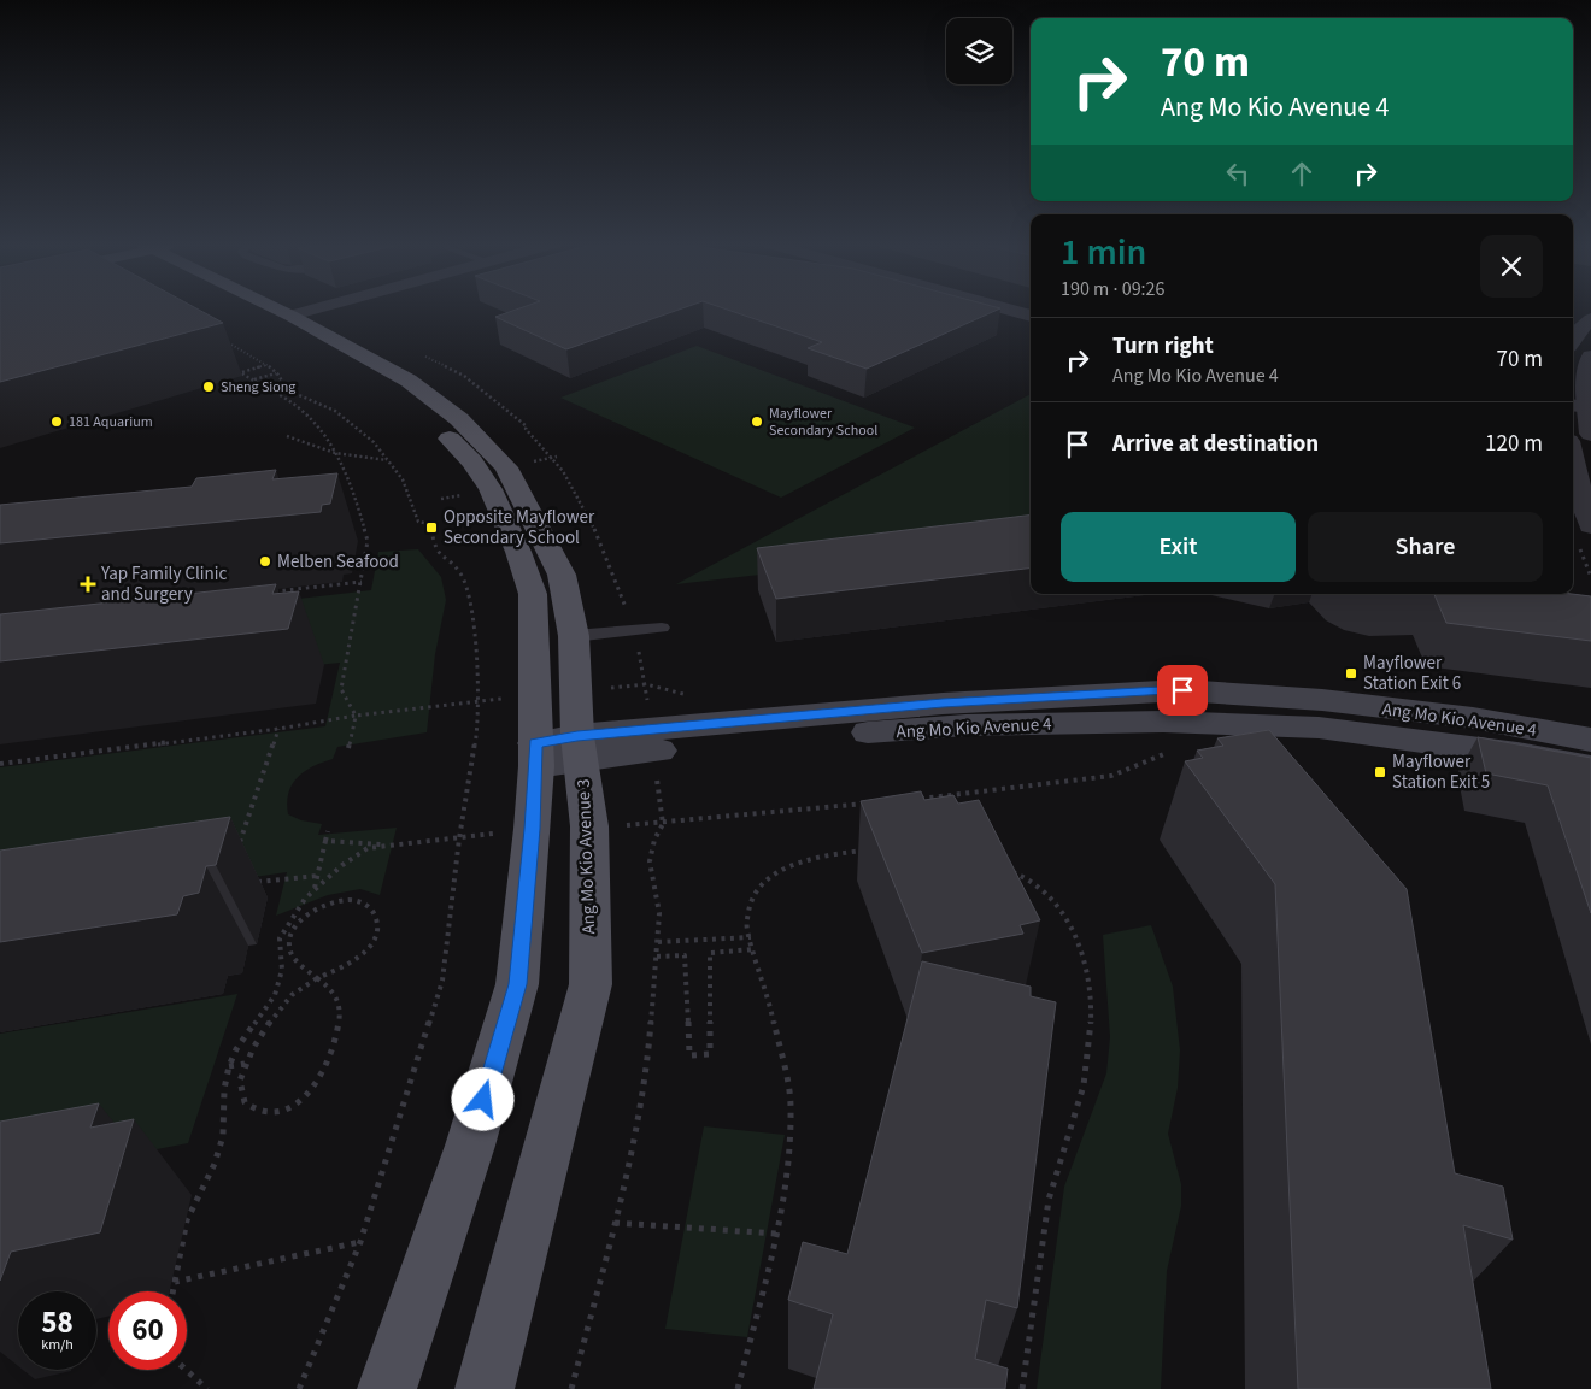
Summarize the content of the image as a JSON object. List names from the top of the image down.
{
  "streets": {
    "main road": ["Ang Mo Kio Avenue 4", "Ang Mo Kio Avenue 3"]
  },
  "crossings": [
    ["Ang Mo Kio Avenue 4", "Ang Mo Kio Avenue 3"]
  ],
  "places": {
    "other": [
      "Sheng Siong",
      "181 Aquarium",
      "Mayflower Secondary School",
      "Melben Seafood"
    ],
    "transit": ["Opposite Mayflower Secondary School", "Mayflower Station Exit 6", "Mayflower Station Exit 5"],
    "health": ["Yap Family Clinic and Surgery"]
  },
  "page": {
    "turn": ["70 m", "Ang Mo Kio Avenue 4"],
    "heading": ["1 min", "190 m · 09:26"],
    "list": [
      {
        "name": "Turn right",
        "note": "Ang Mo Kio Avenue 4",
        "value": "70 m"
      },
      {
        "name": "Arrive at destination",
        "value": "120 m"
      }
    ],
    "buttons": ["Exit", "Share"],
    "speed": "58 km/h",
    "limit": "60"
  }
}
